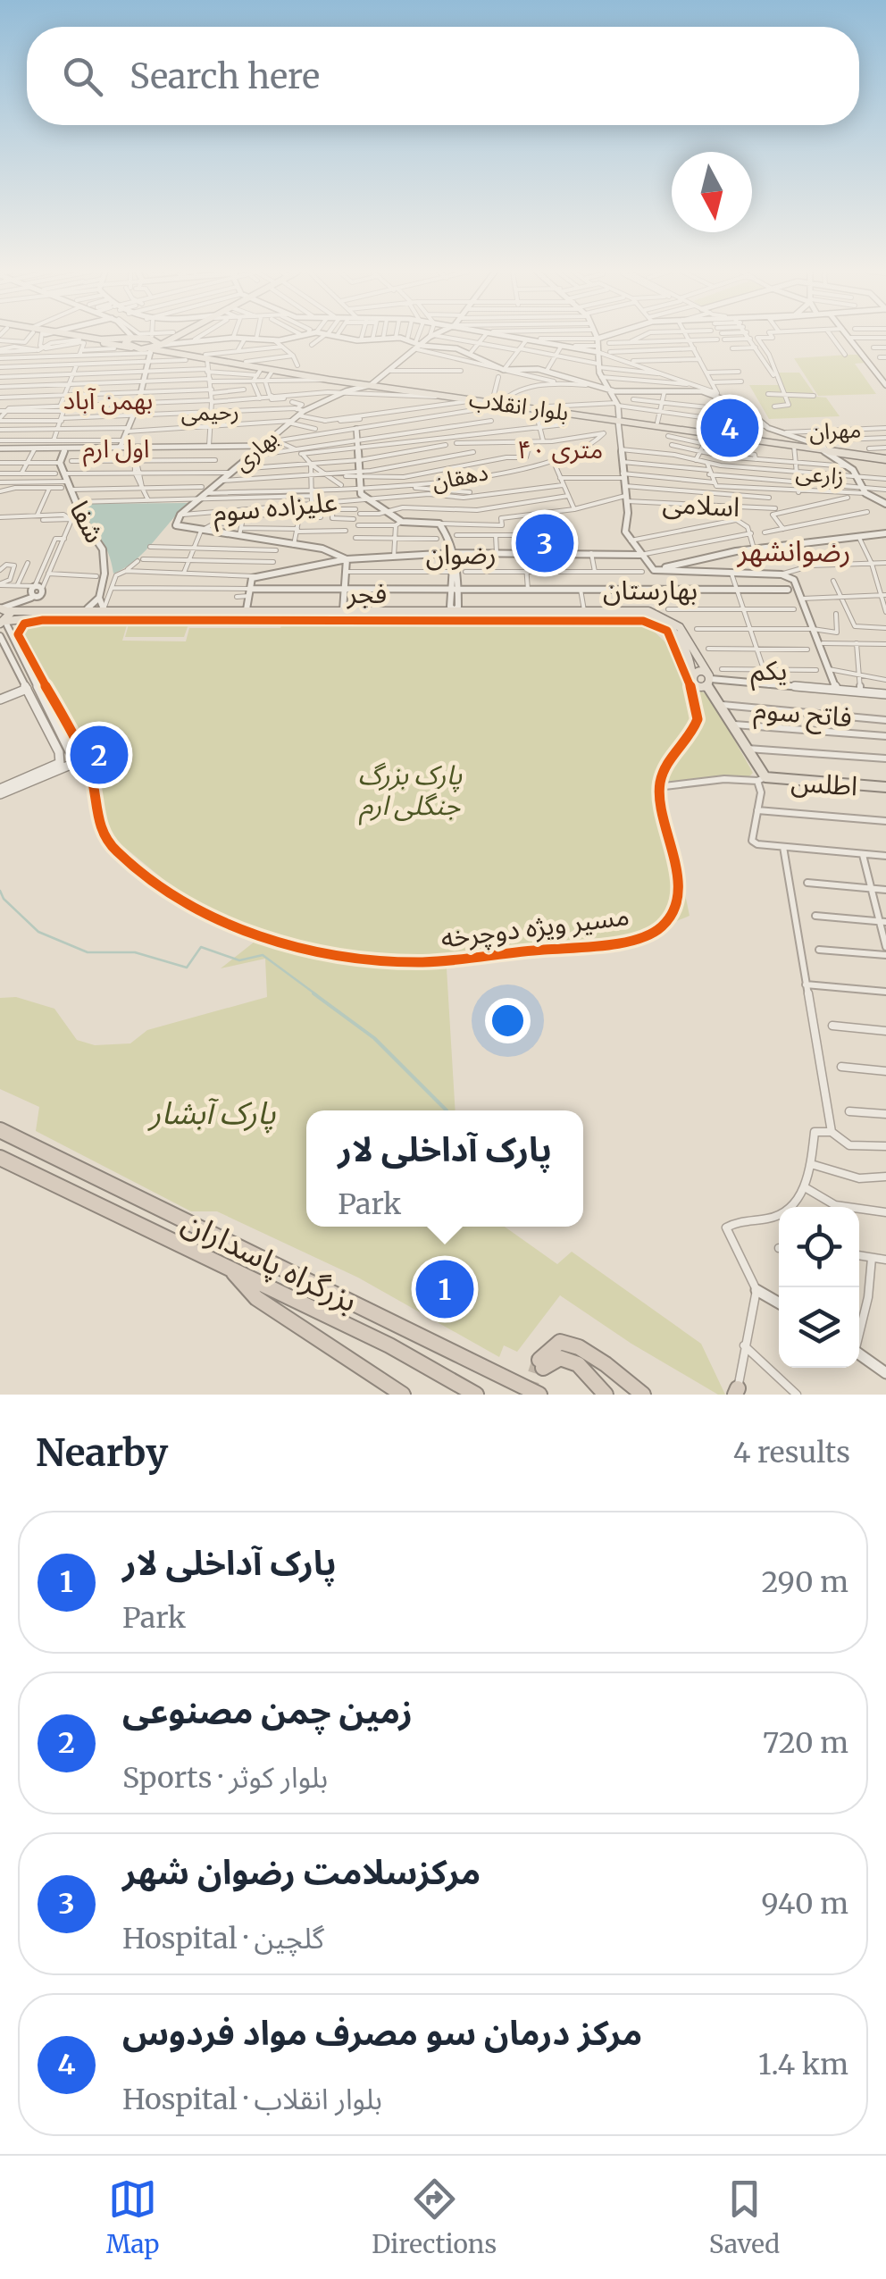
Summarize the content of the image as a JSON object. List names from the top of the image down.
{
  "streets": {
    "highway": ["بزرگراه پاسداران"],
    "main road": ["بلوار انقلاب", "فجر", "اطلس"],
    "street": [
      "رحیمی",
      "مهران",
      "بهاری",
      "زارعی",
      "دهقان",
      "اسلامی",
      "علیزاده سوم",
      "شفا",
      "رضوان",
      "بهارستان",
      "یکم",
      "فاتح سوم"
    ],
    "cycle path": ["مسیر ویژه دوچرخه"]
  },
  "crossings": [
    ["بلوار انقلاب", "بهاری"],
    ["رحیمی", "بهاری"],
    ["بهاری", "علیزاده سوم"],
    ["فجر", "اطلس"],
    ["فاتح سوم", "اطلس"]
  ],
  "districts": [
    "بهمن آباد",
    "اول ارم",
    "۴۰ متری",
    "رضوانشهر"
  ],
  "parks": ["پارک بزرگ جنگلی ارم", "پارک آبشار"],
  "north": "bottom",
  "page": {
    "search": "Search here",
    "pins": [
      "4",
      "3",
      "2",
      "1"
    ],
    "popup": ["پارک آداخلی لار", "Park"],
    "heading": ["Nearby", "4 results"],
    "list": [
      {
        "mark": "1",
        "name": "پارک آداخلی لار",
        "note": "Park",
        "value": "290 m"
      },
      {
        "mark": "2",
        "name": "زمین چمن مصنوعی",
        "note": "Sports · بلوار کوثر",
        "value": "720 m"
      },
      {
        "mark": "3",
        "name": "مرکزسلامت رضوان شهر",
        "note": "Hospital · گلچین",
        "value": "940 m"
      },
      {
        "mark": "4",
        "name": "مرکز درمان سو مصرف مواد فردوس",
        "note": "Hospital · بلوار انقلاب",
        "value": "1.4 km"
      }
    ],
    "nav": ["Map", "Directions", "Saved"]
  }
}
